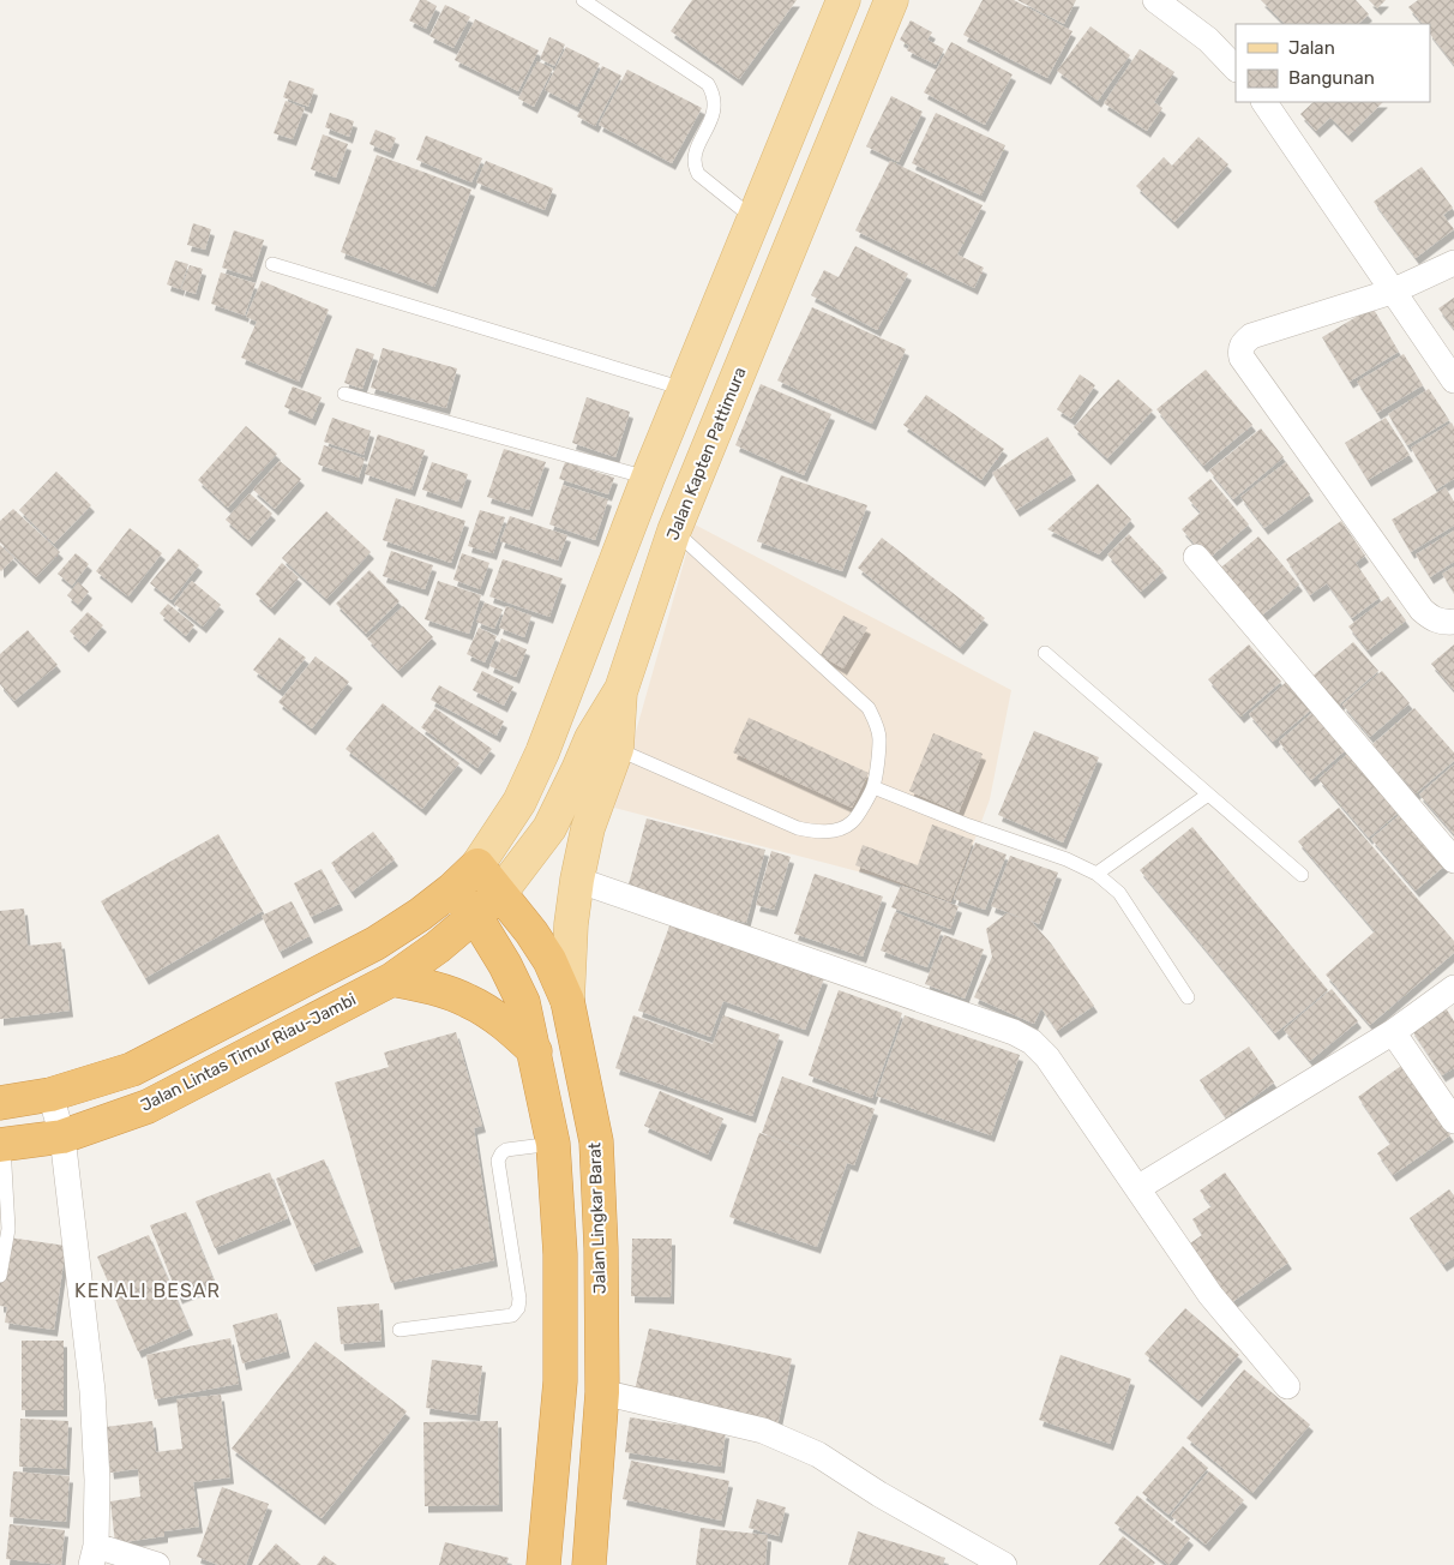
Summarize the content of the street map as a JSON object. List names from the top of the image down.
{
  "streets": {
    "highway": ["Jalan Lintas Timur Riau-Jambi", "Jalan Lingkar Barat"],
    "main road": ["Jalan Kapten Pattimura"]
  },
  "crossings": [
    ["Jalan Lintas Timur Riau-Jambi", "Jalan Lingkar Barat"]
  ],
  "districts": ["KENALI BESAR"],
  "legend": ["Jalan", "Bangunan"]
}
